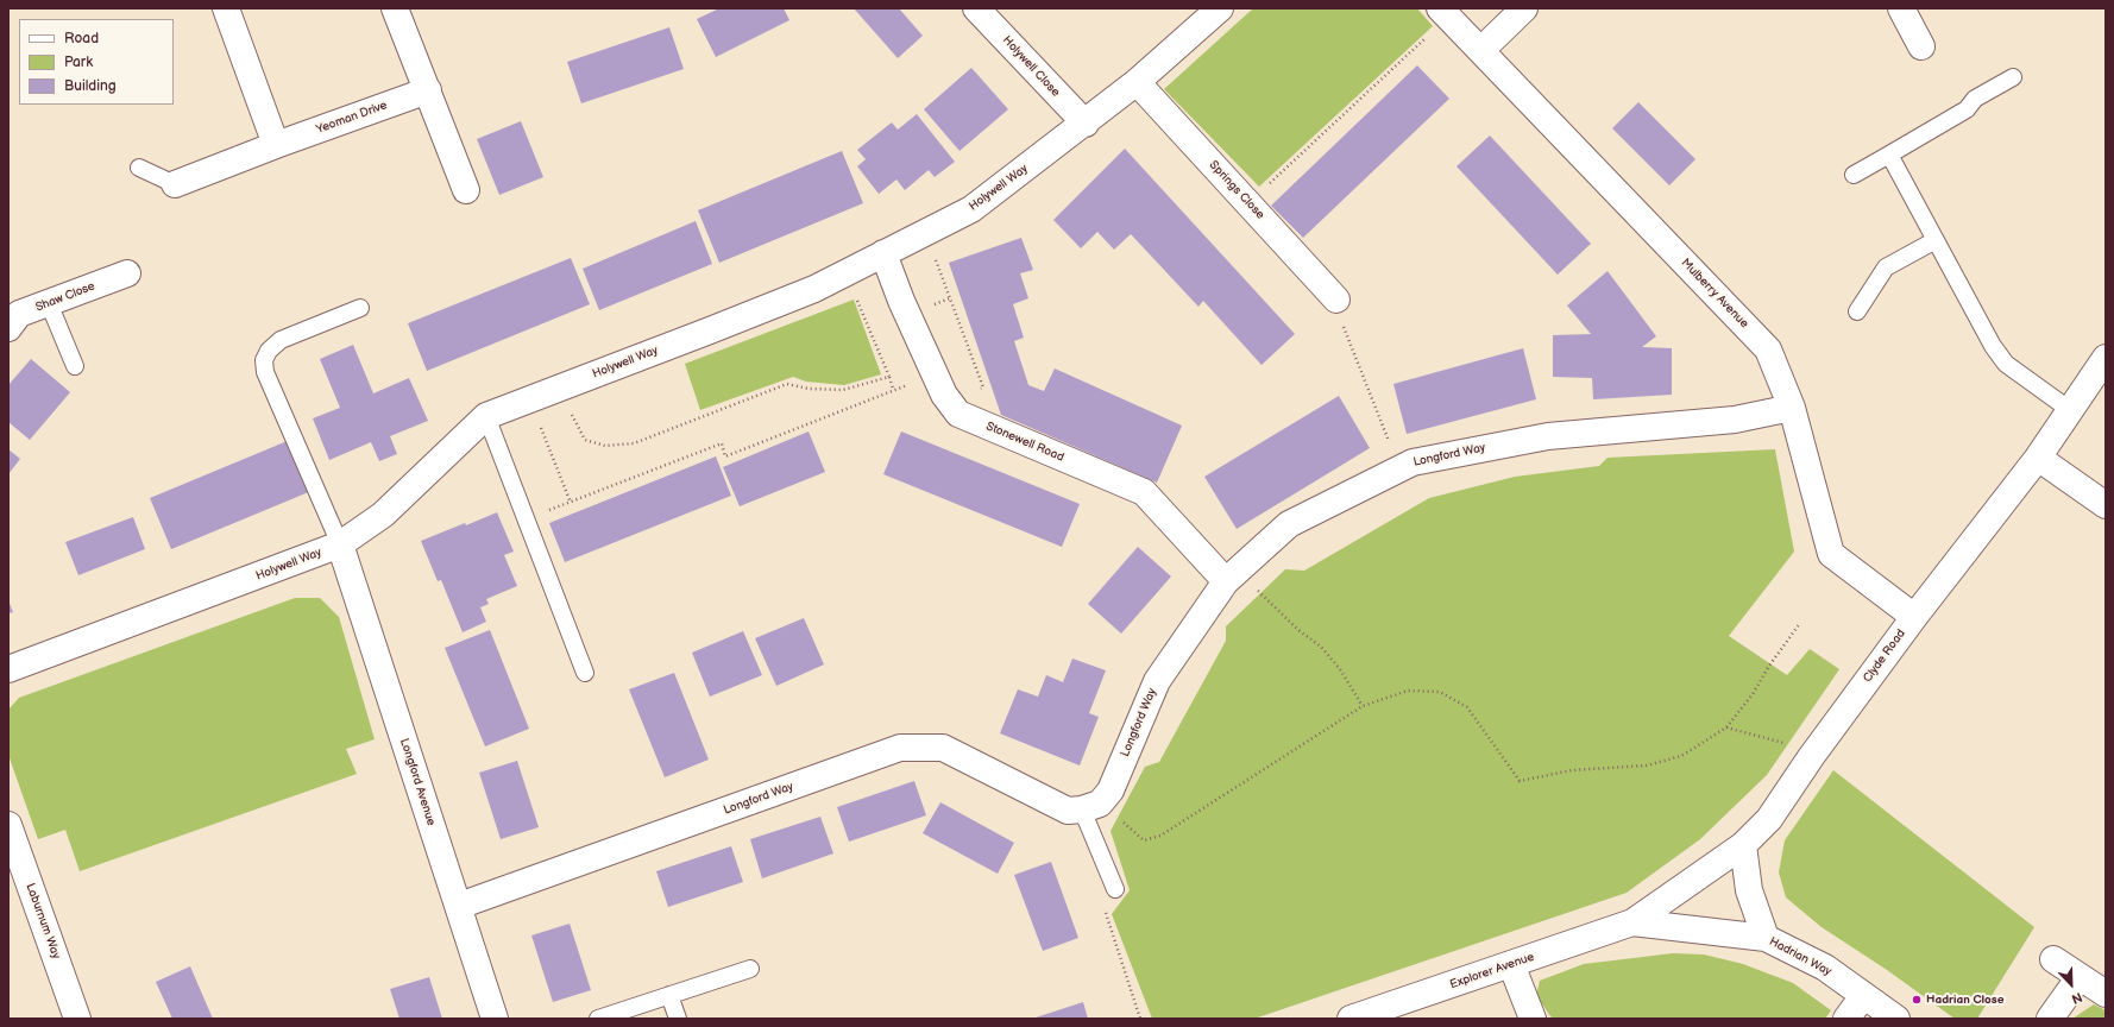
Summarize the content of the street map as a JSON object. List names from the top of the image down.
{
  "streets": {
    "street": [
      "Holywell Close",
      "Yeoman Drive",
      "Holywell Way",
      "Springs Close",
      "Mulberry Avenue",
      "Shaw Close",
      "Stonewell Road",
      "Longford Way",
      "Clyde Road",
      "Longford Avenue",
      "Laburnum Way",
      "Hadrian Way",
      "Explorer Avenue"
    ]
  },
  "crossings": [
    ["Holywell Close", "Holywell Way"],
    ["Holywell Way", "Springs Close"],
    ["Holywell Way", "Stonewell Road"],
    ["Holywell Way", "Longford Avenue"],
    ["Mulberry Avenue", "Longford Way"],
    ["Mulberry Avenue", "Clyde Road"],
    ["Stonewell Road", "Longford Way"],
    ["Longford Way", "Longford Avenue"],
    ["Clyde Road", "Hadrian Way"],
    ["Clyde Road", "Explorer Avenue"],
    ["Hadrian Way", "Explorer Avenue"]
  ],
  "places": ["Hadrian Close"],
  "legend": ["Road", "Park", "Building"],
  "north": "bottom right"
}
